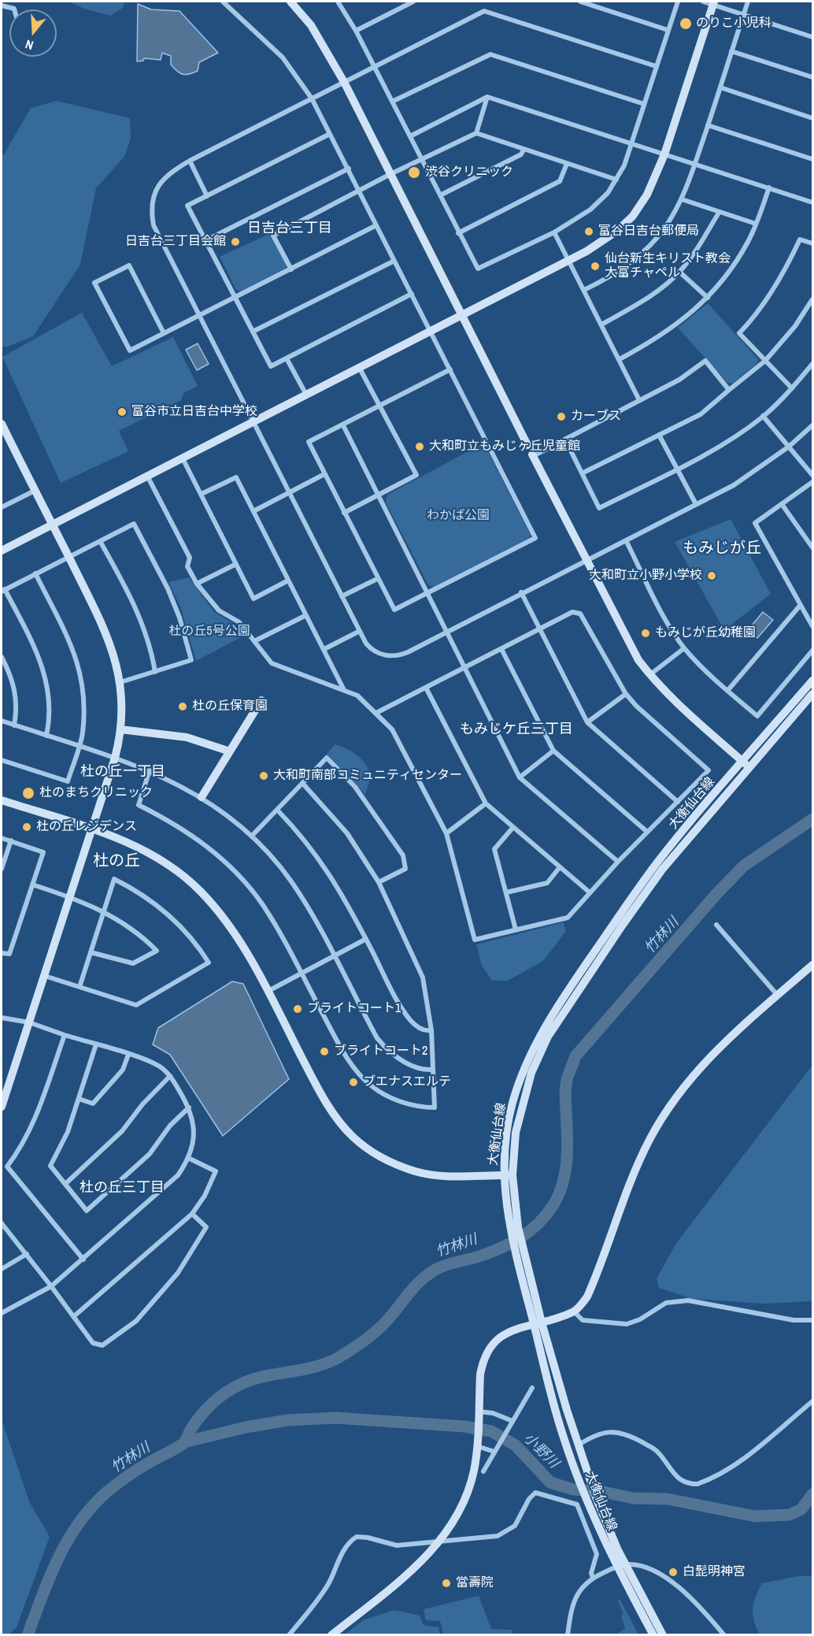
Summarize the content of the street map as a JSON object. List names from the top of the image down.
{
  "streets": {
    "street": ["大衡仙台線"]
  },
  "districts": [
    "日吉台三丁目",
    "もみじが丘",
    "もみじケ丘三丁目",
    "杜の丘一丁目",
    "杜の丘",
    "杜の丘三丁目"
  ],
  "water": ["竹林川", "小野川"],
  "parks": ["わかば公園", "杜の丘5号公園"],
  "places": [
    "のりこ小児科",
    "渋谷クリニック",
    "富谷日吉台郵便局",
    "日吉台三丁目会館",
    "仙台新生キリスト教会 大富チャペル",
    "富谷市立日吉台中学校",
    "カーブス",
    "大和町立もみじヶ丘児童館",
    "大和町立小野小学校",
    "もみじが丘幼稚園",
    "杜の丘保育園",
    "大和町南部コミュニティセンター",
    "杜のまちクリニック",
    "杜の丘レジデンス",
    "ブライトコート1",
    "ブライトコート2",
    "ブエナスエルテ",
    "白髭明神宮",
    "當壽院"
  ],
  "north": "bottom"
}
